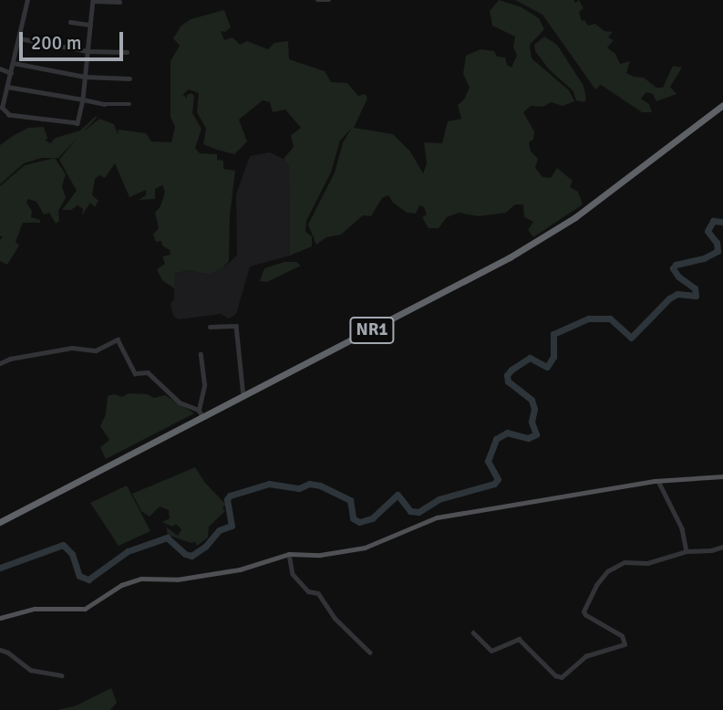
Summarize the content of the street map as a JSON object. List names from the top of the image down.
{
  "streets": {
    "highway": ["NR1"]
  },
  "scale_bar": "200 m"
}
